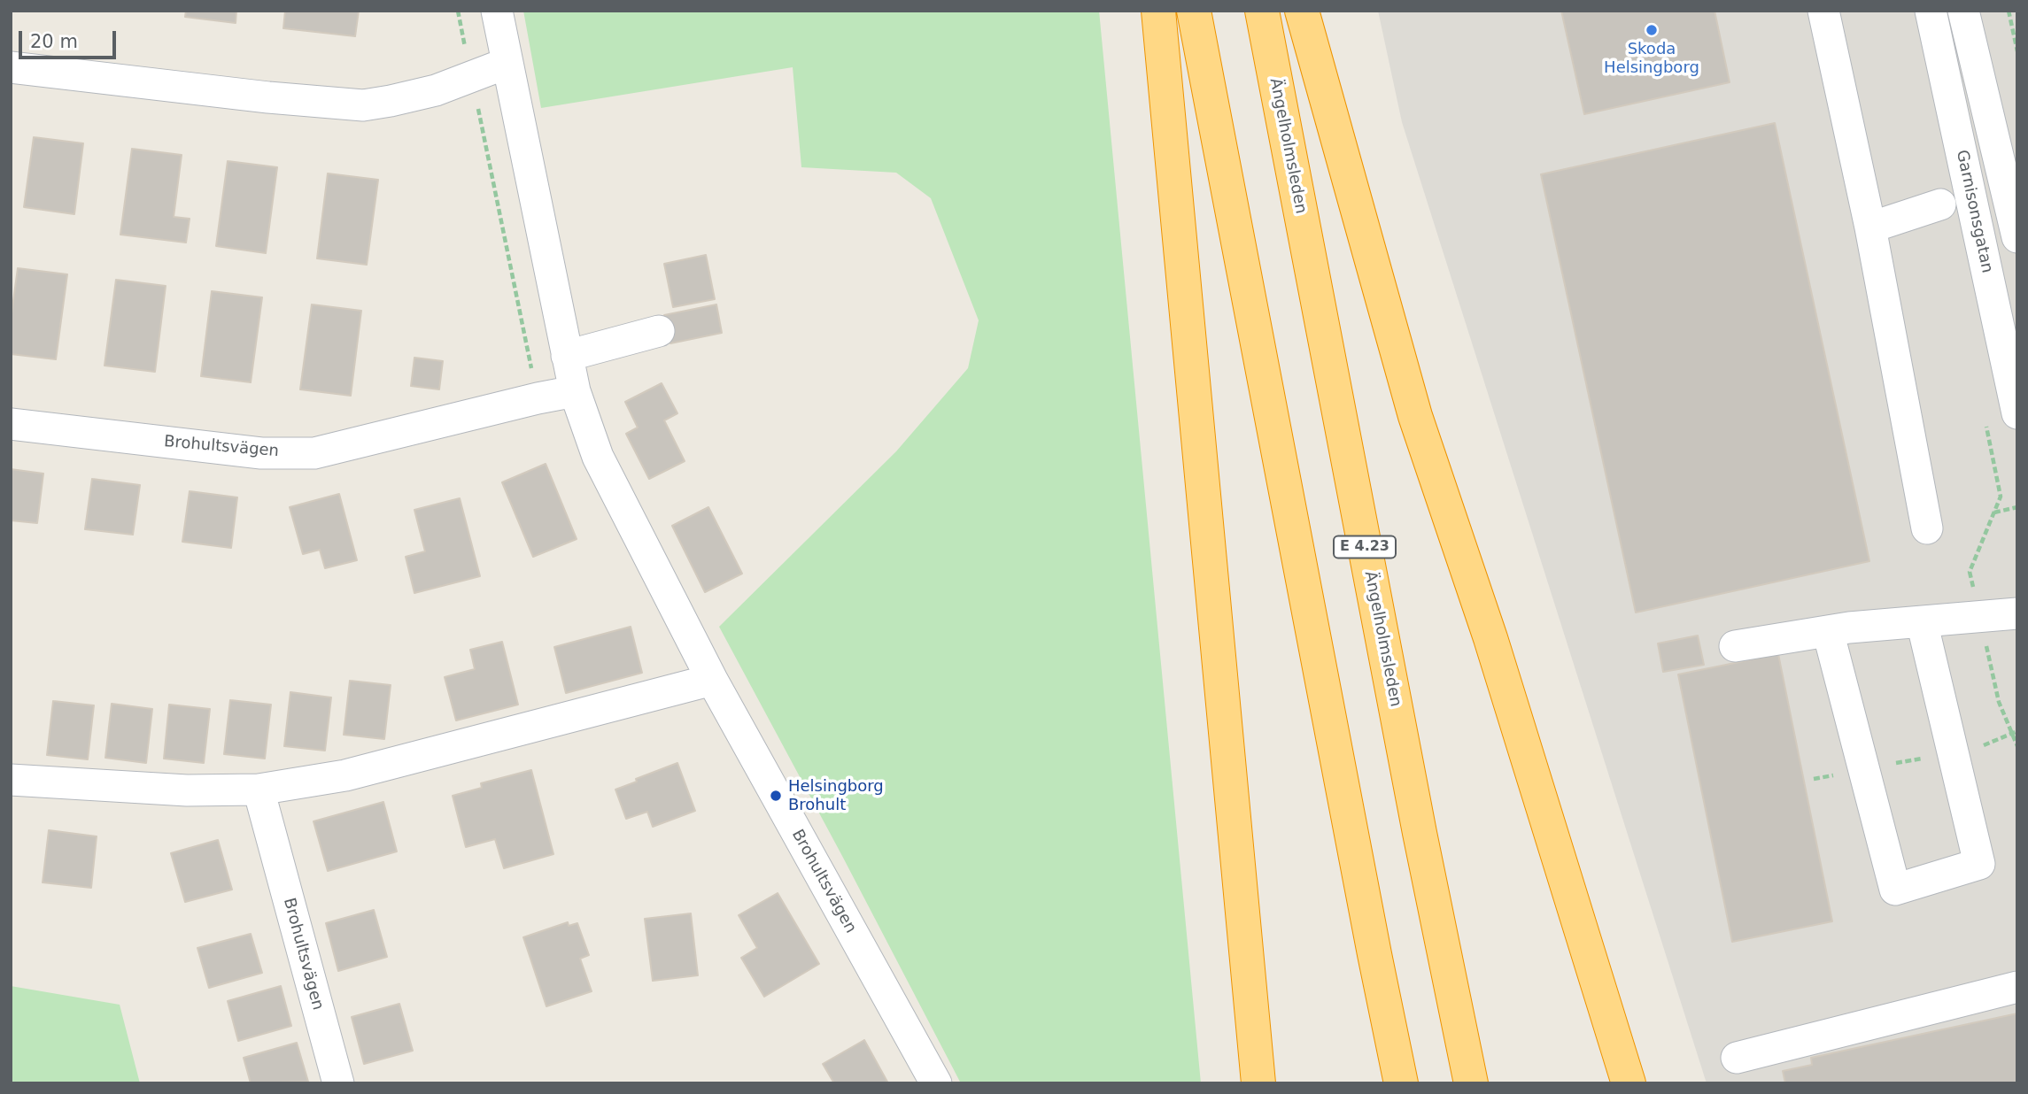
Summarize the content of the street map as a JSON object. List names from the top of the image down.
{
  "streets": {
    "highway": ["Ängelholmsleden", "E 4.23"],
    "street": ["Garnisonsgatan", "Brohultsvägen"]
  },
  "places": ["Skoda Helsingborg", "Helsingborg Brohult"],
  "scale_bar": "20 m"
}
